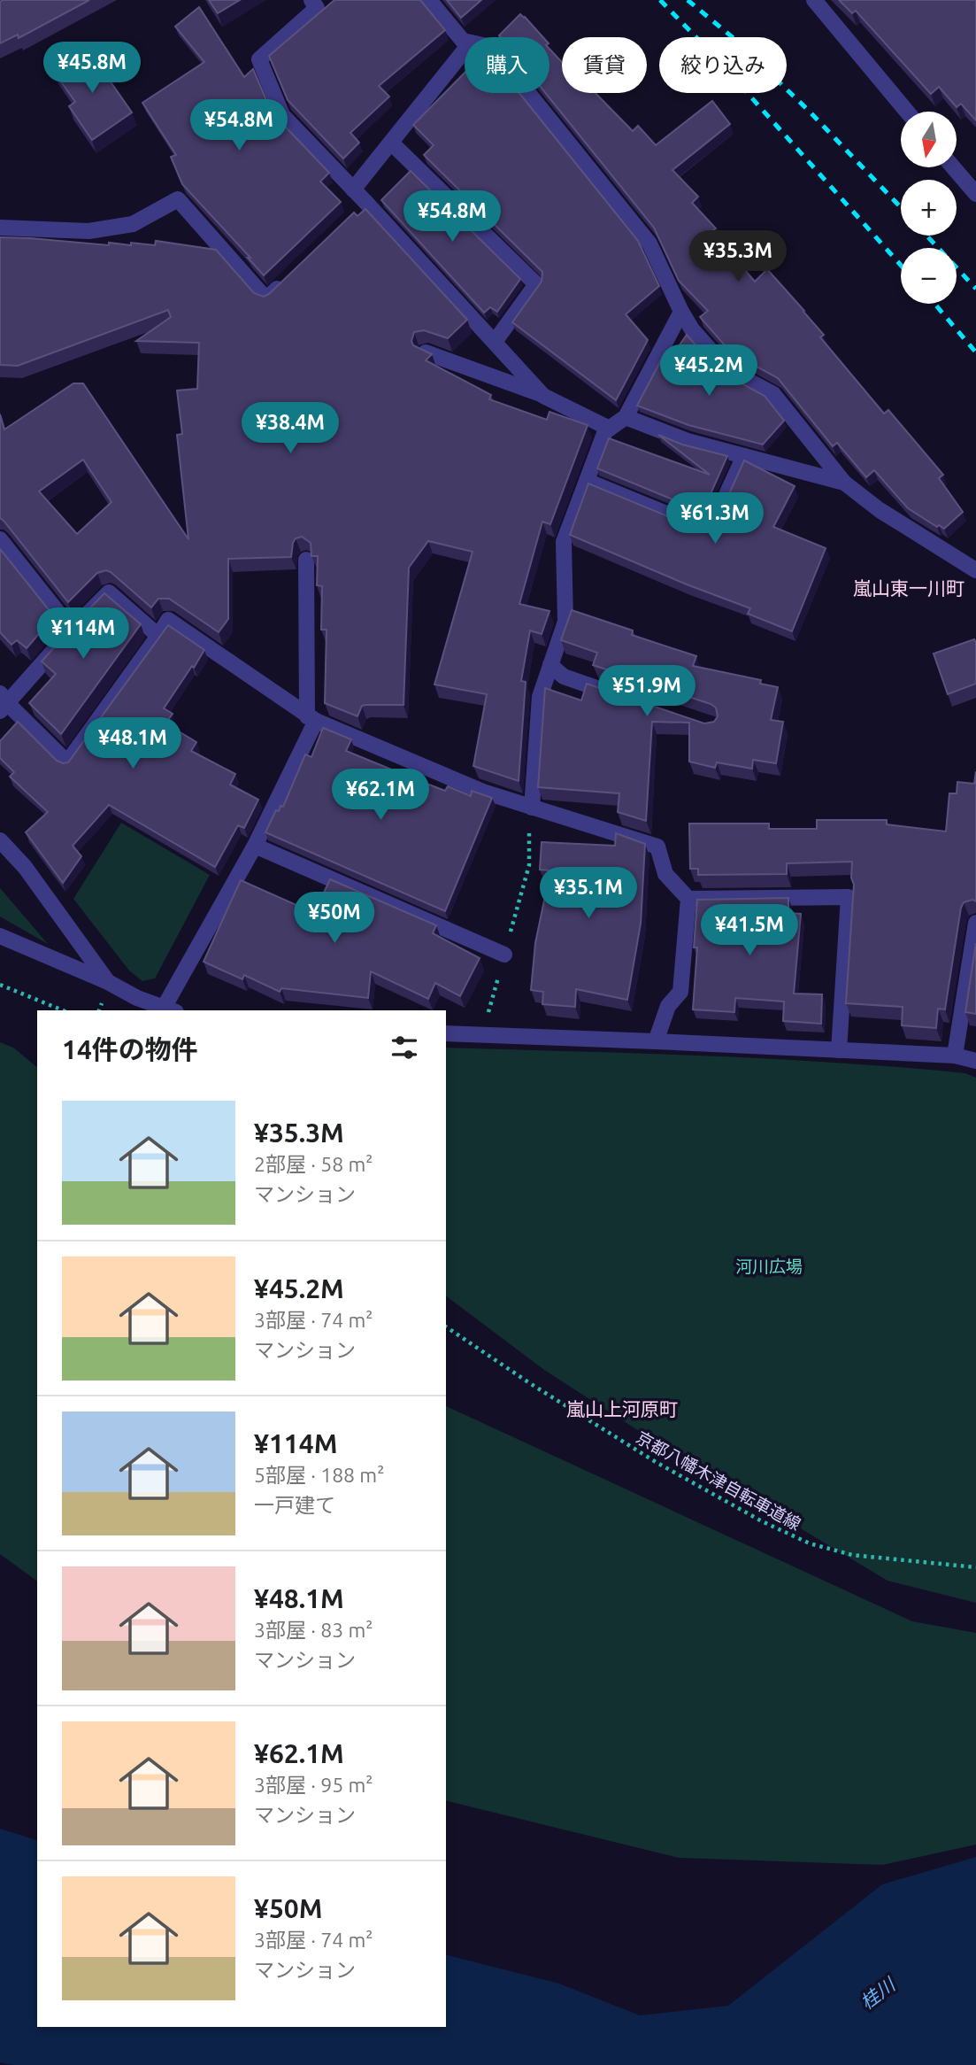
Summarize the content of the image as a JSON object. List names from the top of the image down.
{
  "streets": {
    "path": ["京都八幡木津自転車道線"]
  },
  "districts": ["嵐山東一川町", "嵐山上河原町"],
  "water": ["桂川"],
  "parks": ["河川広場"],
  "north": "bottom",
  "page": {
    "chip": ["購入", "賃貸", "絞り込み"],
    "price": [
      "¥45.8M",
      "¥54.8M",
      "¥54.8M",
      "¥35.3M",
      "¥45.2M",
      "¥38.4M",
      "¥61.3M",
      "¥114M",
      "¥51.9M",
      "¥48.1M",
      "¥62.1M",
      "¥35.1M",
      "¥50M",
      "¥41.5M"
    ],
    "map_buttons": ["+", "−"],
    "heading": "14件の物件",
    "list": [
      {
        "name": "¥35.3M",
        "note": "2部屋 · 58 m² · マンション"
      },
      {
        "name": "¥45.2M",
        "note": "3部屋 · 74 m² · マンション"
      },
      {
        "name": "¥114M",
        "note": "5部屋 · 188 m² · 一戸建て"
      },
      {
        "name": "¥48.1M",
        "note": "3部屋 · 83 m² · マンション"
      },
      {
        "name": "¥62.1M",
        "note": "3部屋 · 95 m² · マンション"
      },
      {
        "name": "¥50M",
        "note": "3部屋 · 74 m² · マンション"
      }
    ]
  }
}
